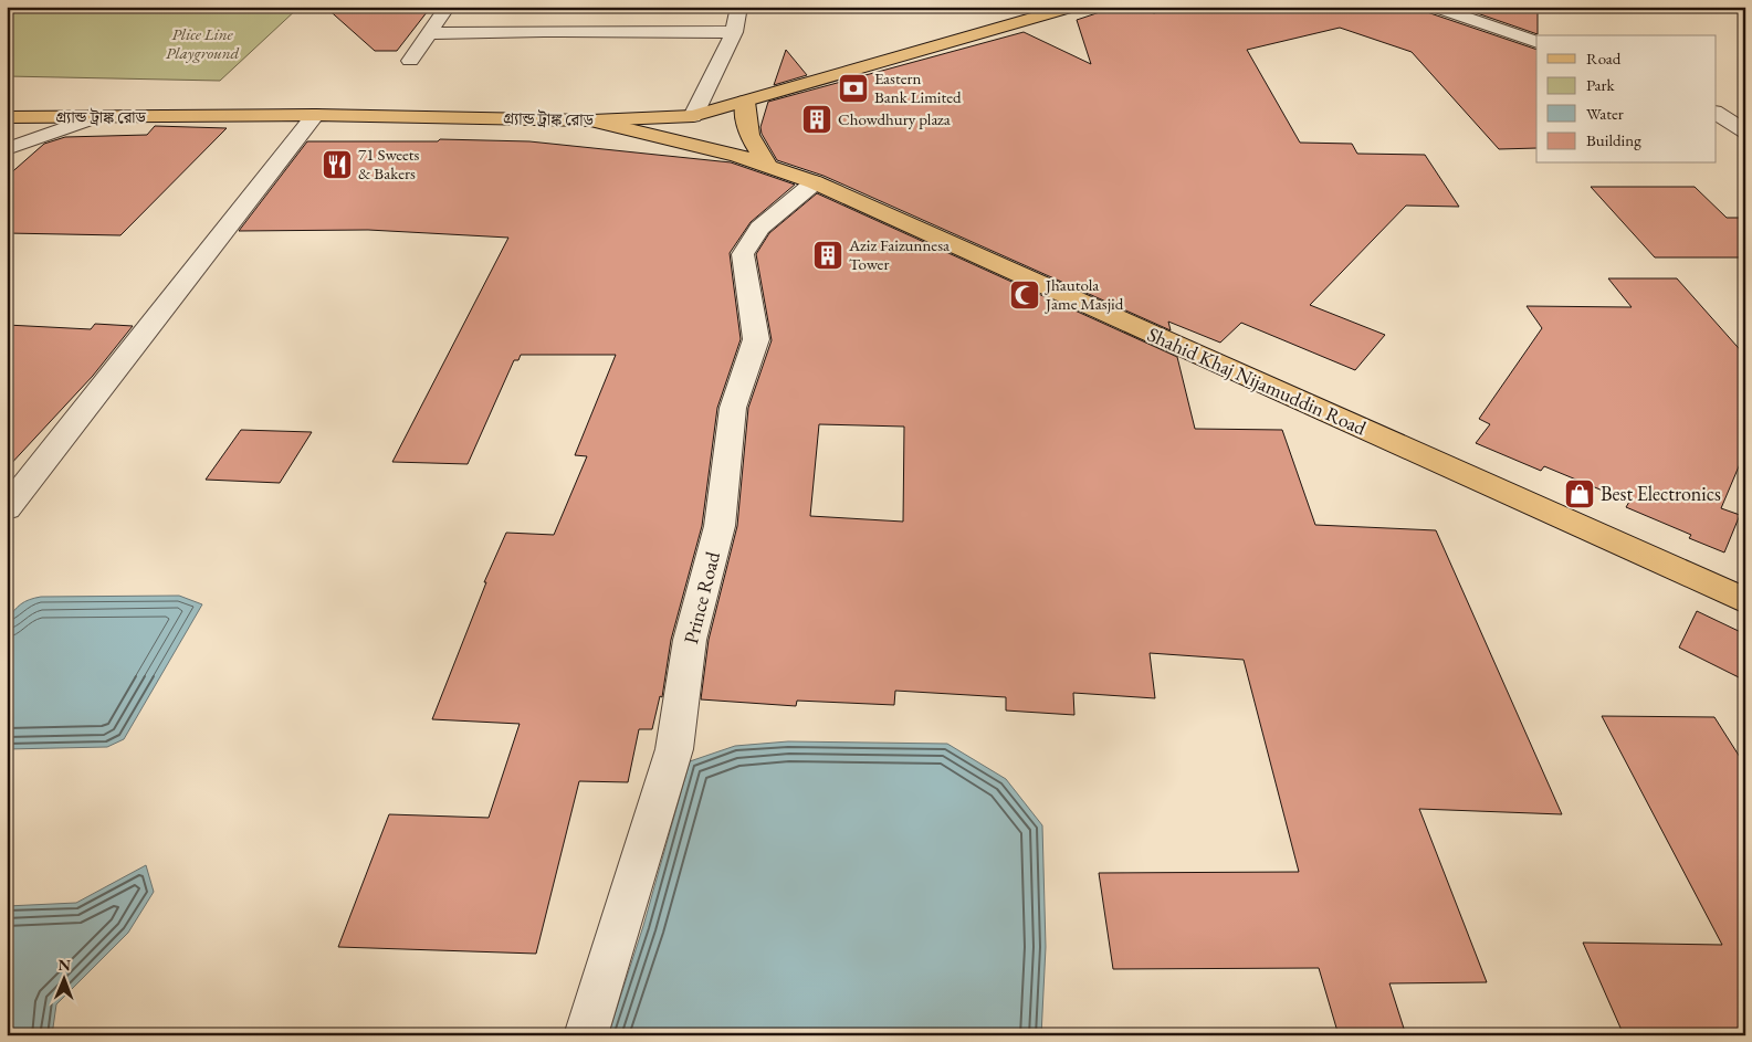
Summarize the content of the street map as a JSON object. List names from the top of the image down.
{
  "streets": {
    "main road": ["গ্র্যান্ড ট্রাঙ্ক রোড", "Shahid Khaj Nijamuddin Road"],
    "street": ["Prince Road"]
  },
  "crossings": [
    ["গ্র্যান্ড ট্রাঙ্ক রোড", "Shahid Khaj Nijamuddin Road"],
    ["Shahid Khaj Nijamuddin Road", "Prince Road"]
  ],
  "parks": ["Plice Line Playground"],
  "places": {
    "bank": ["Eastern Bank Limited"],
    "building": ["Chowdhury plaza", "Aziz Faizunnesa Tower"],
    "restaurant": ["71 Sweets & Bakers"],
    "mosque": ["Jhautola Jame Masjid"],
    "shop": ["Best Electronics"]
  },
  "legend": [
    "Road",
    "Park",
    "Water",
    "Building"
  ],
  "north": "top"
}
